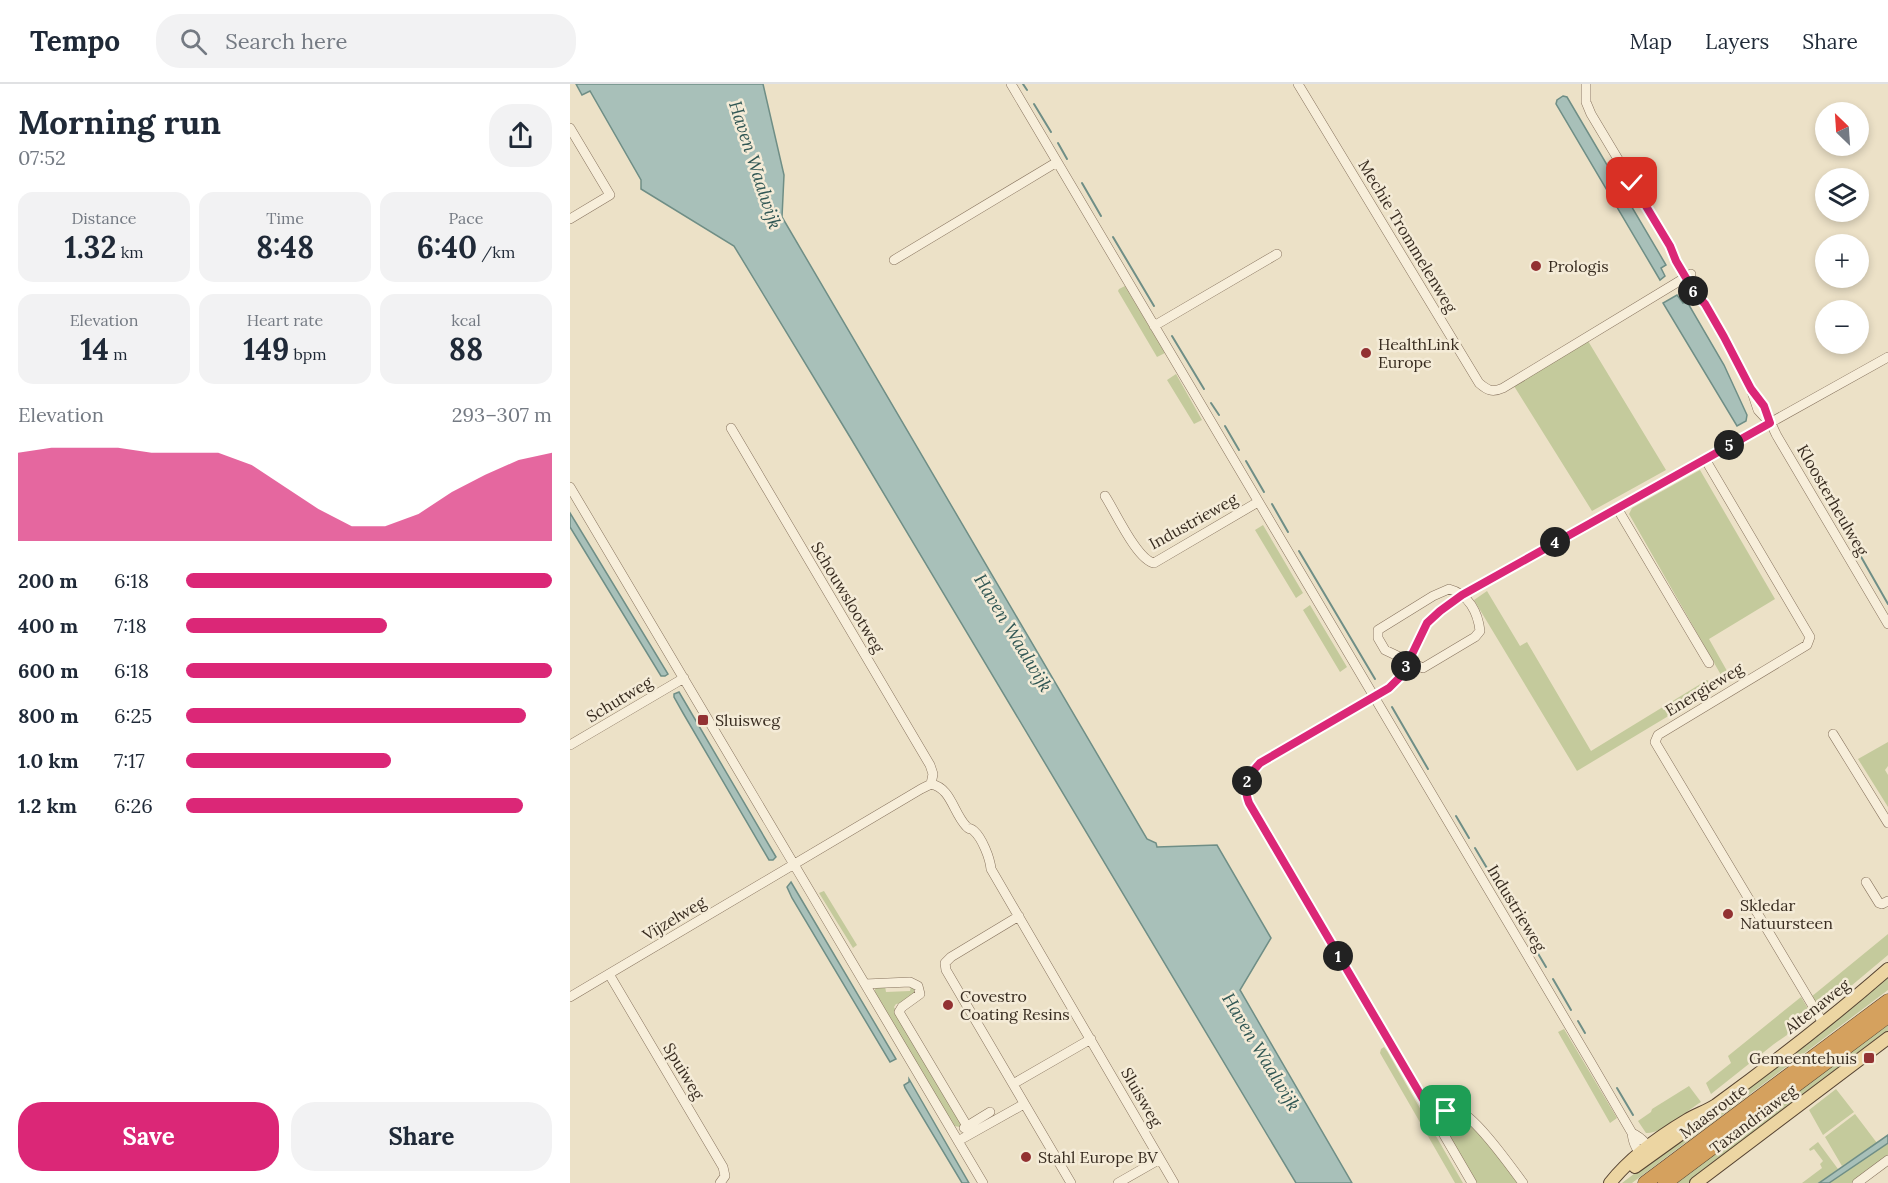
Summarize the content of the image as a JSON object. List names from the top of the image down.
{
  "streets": {
    "highway": ["Maasroute"],
    "main road": ["Altenaweg", "Taxandriaweg"],
    "street": [
      "Mechie Trommelenweg",
      "Kloosterheulweg",
      "Industrieweg",
      "Schouwslootweg",
      "Energieweg",
      "Schutweg",
      "Vijzelweg",
      "Spuiweg",
      "Sluisweg"
    ]
  },
  "crossings": [
    ["Industrieweg", "Altenaweg"],
    ["Energieweg", "Altenaweg"],
    ["Vijzelweg", "Spuiweg"]
  ],
  "water": ["Haven Waalwijk"],
  "places": {
    "other": [
      "Prologis",
      "HealthLink Europe",
      "Skledar Natuursteen",
      "Covestro Coating Resins",
      "Stahl Europe BV"
    ],
    "transit": ["Sluisweg", "Gemeentehuis"]
  },
  "north": "top left",
  "page": {
    "header": "Tempo",
    "search": "Search here",
    "nav": ["Map", "Layers", "Share"],
    "heading": ["Morning run", "07:52"],
    "map_buttons": ["+", "−"],
    "stats": [
      ["Distance", "1.32 km"],
      ["Time", "8:48"],
      ["Pace", "6:40 /km"],
      ["Elevation", "14 m"],
      ["Heart rate", "149 bpm"],
      ["kcal", "88"]
    ],
    "pins": [
      "6",
      "5",
      "4",
      "3",
      "2",
      "1"
    ],
    "chart": ["Elevation", "293–307 m"],
    "list": [
      {
        "name": "200 m",
        "note": "6:18"
      },
      {
        "name": "400 m",
        "note": "7:18"
      },
      {
        "name": "600 m",
        "note": "6:18"
      },
      {
        "name": "800 m",
        "note": "6:25"
      },
      {
        "name": "1.0 km",
        "note": "7:17"
      },
      {
        "name": "1.2 km",
        "note": "6:26"
      }
    ],
    "buttons": ["Save", "Share"]
  }
}
